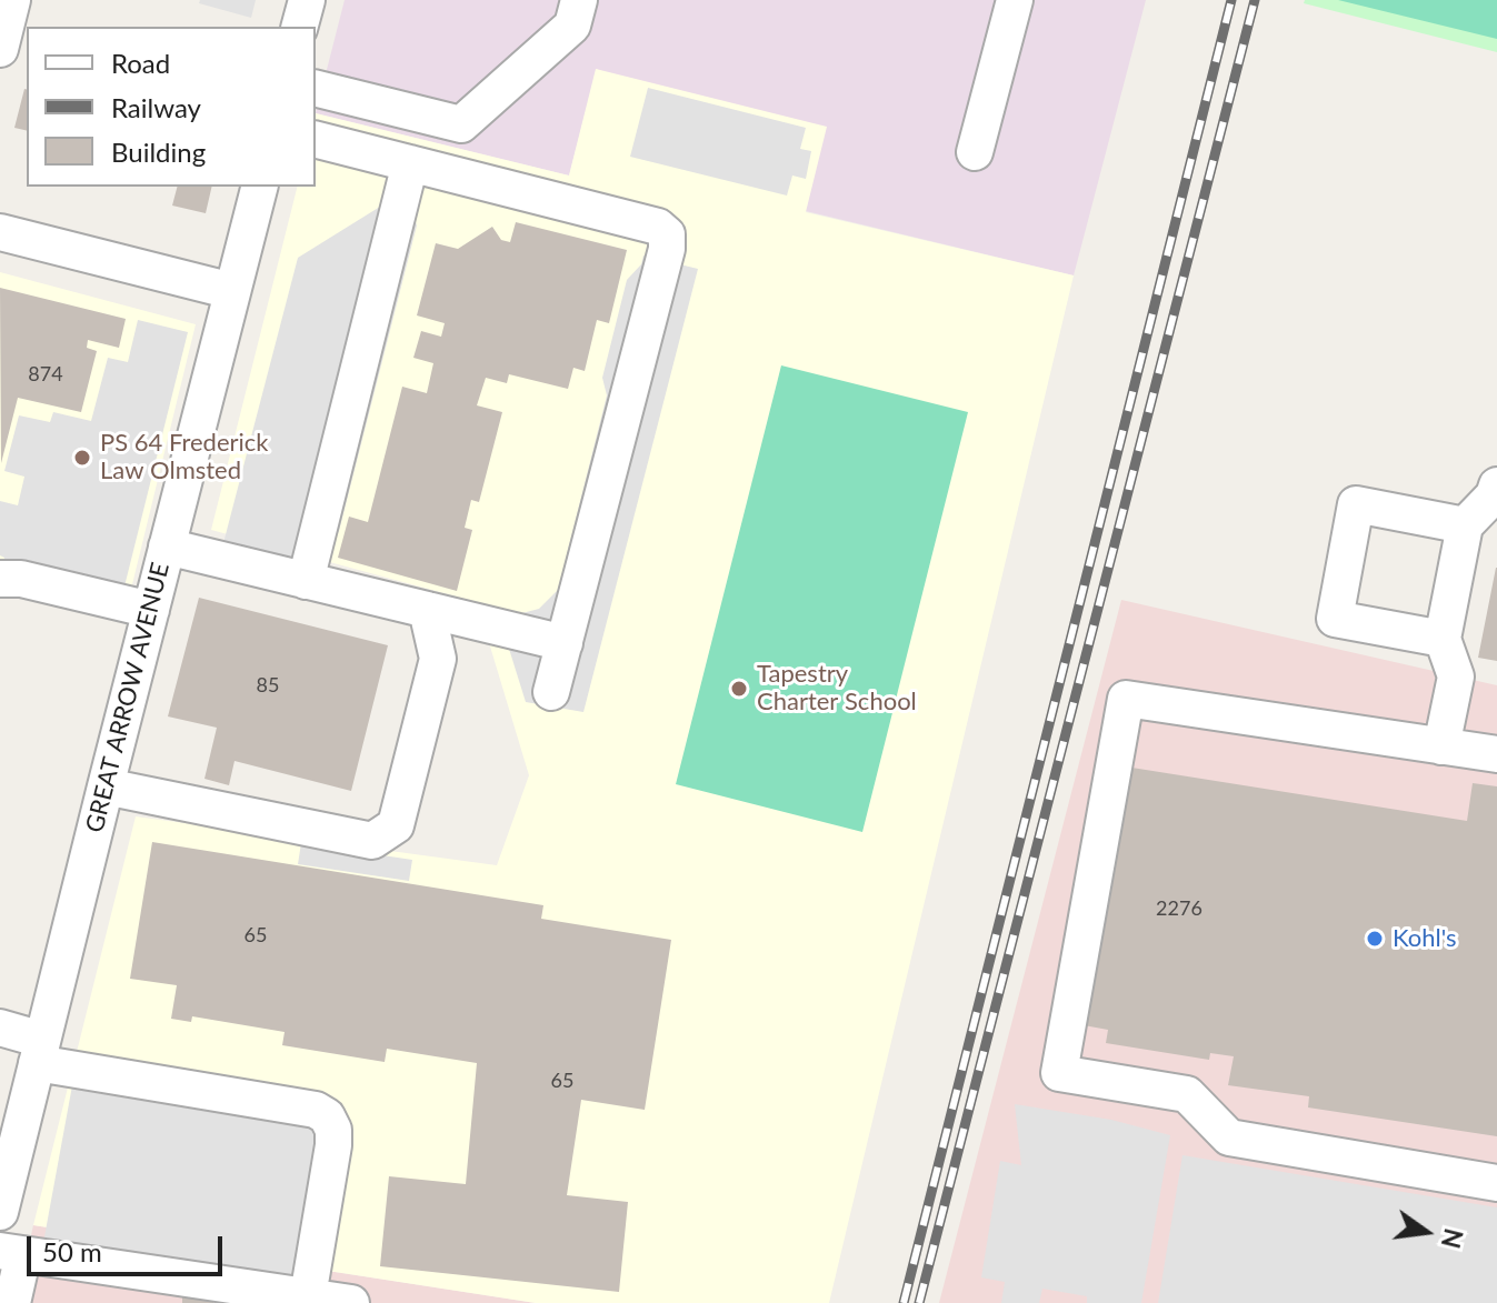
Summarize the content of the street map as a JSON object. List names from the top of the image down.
{
  "streets": {
    "street": ["GREAT ARROW AVENUE"]
  },
  "places": ["PS 64 Frederick Law Olmsted", "Tapestry Charter School", "Kohl's"],
  "house_numbers": [
    "874",
    "85",
    "2276",
    "65",
    "65"
  ],
  "legend": ["Road", "Railway", "Building"],
  "scale_bar": "50 m",
  "north": "right"
}
